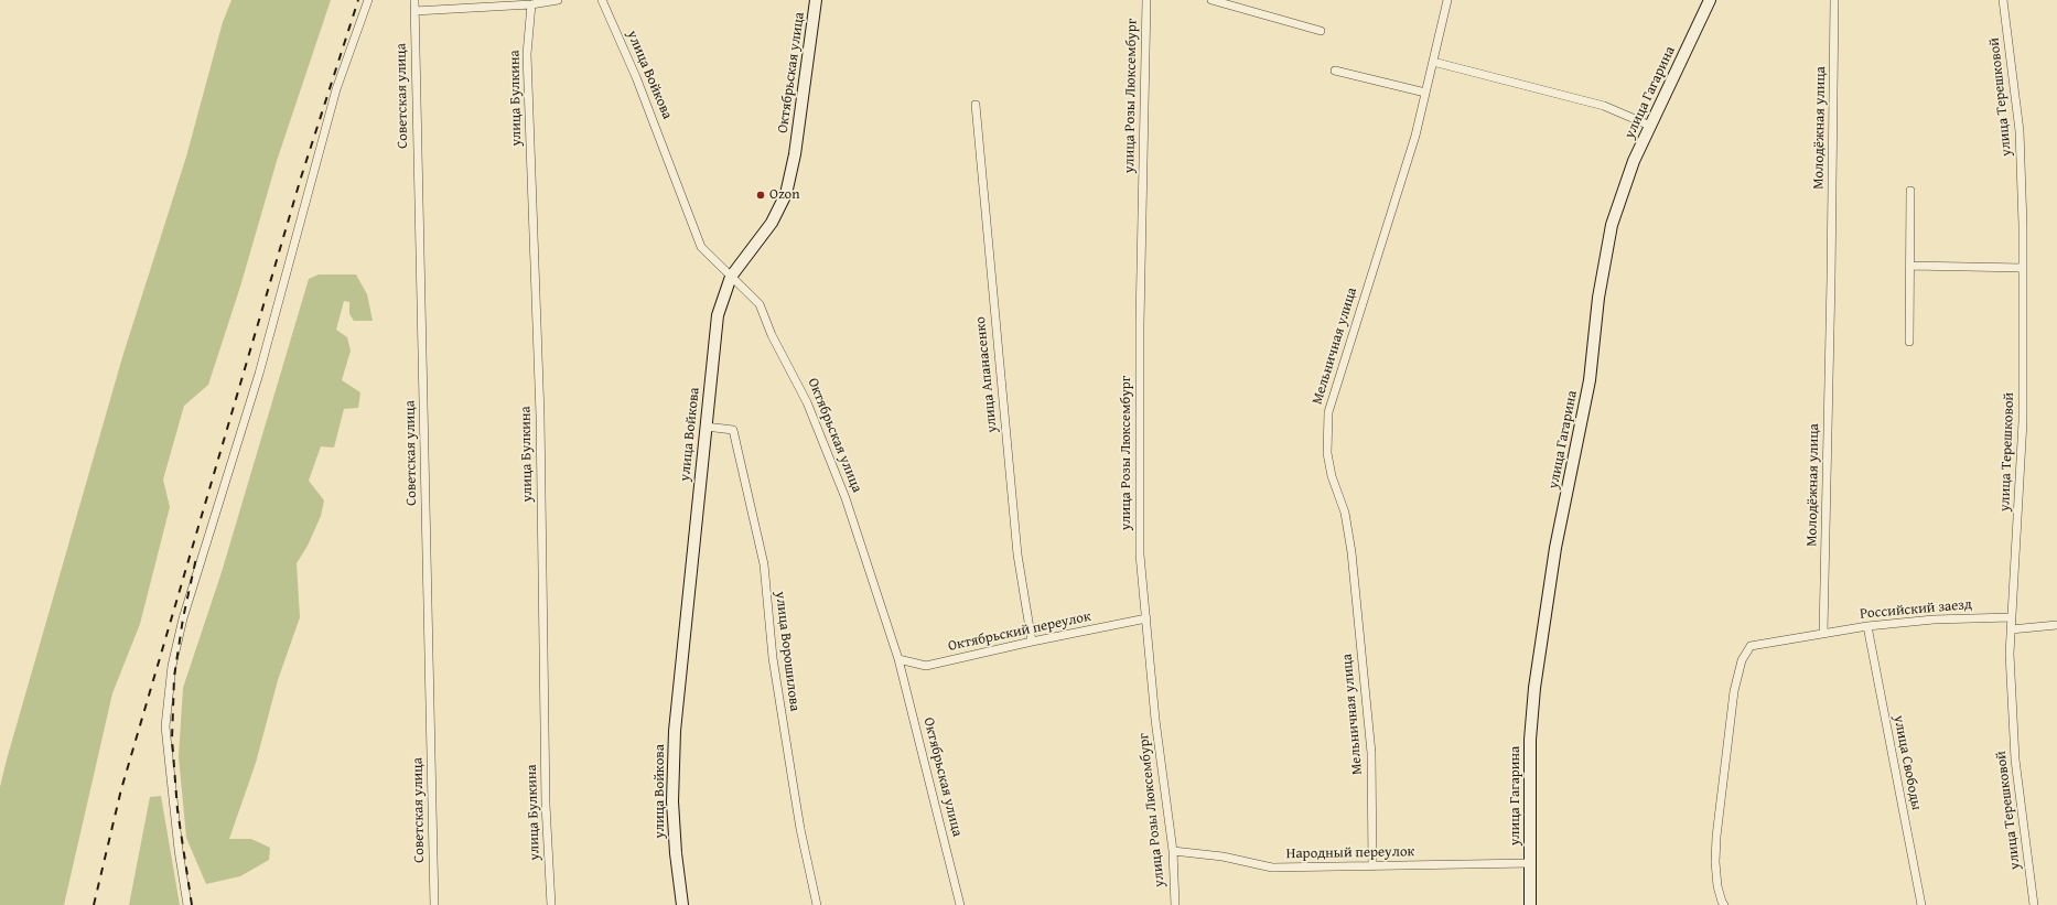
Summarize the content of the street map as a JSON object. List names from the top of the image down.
{
  "streets": {
    "main road": ["Октябрьская улица", "улица Войкова", "улица Гагарина"],
    "street": [
      "Советская улица",
      "улица Розы Люксембург",
      "улица Терешковой",
      "улица Булкина",
      "Молодёжная улица",
      "Мельничная улица",
      "улица Апанасенко",
      "Российский заезд",
      "Октябрьский переулок",
      "улица Ворошилова",
      "улица Свободы",
      "Народный переулок"
    ]
  },
  "crossings": [
    ["Октябрьская улица", "улица Войкова"],
    ["Октябрьская улица", "Октябрьский переулок"],
    ["улица Войкова", "улица Ворошилова"],
    ["улица Гагарина", "Народный переулок"],
    ["улица Розы Люксембург", "Октябрьский переулок"],
    ["улица Розы Люксембург", "Народный переулок"],
    ["улица Терешковой", "Российский заезд"],
    ["Молодёжная улица", "Российский заезд"],
    ["Мельничная улица", "Народный переулок"],
    ["улица Апанасенко", "Октябрьский переулок"],
    ["Российский заезд", "улица Свободы"]
  ],
  "places": ["Ozon"]
}
